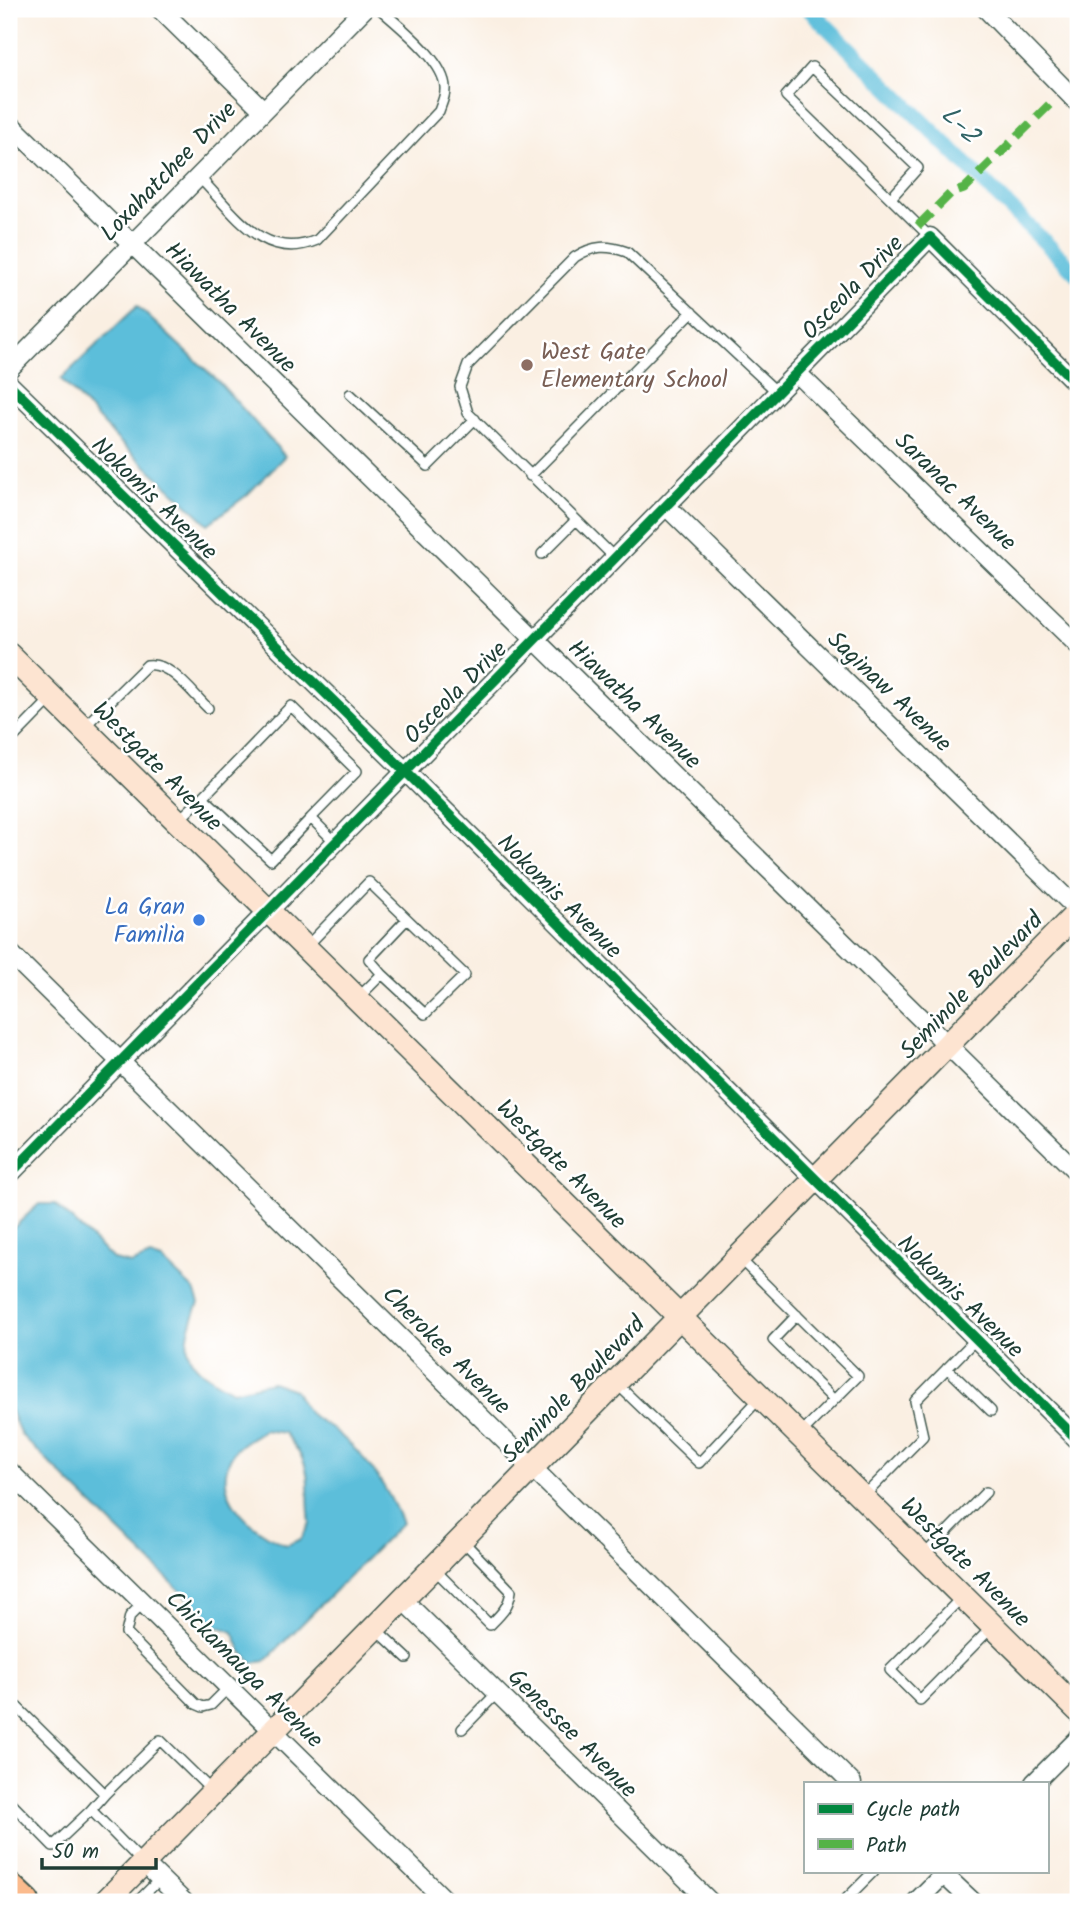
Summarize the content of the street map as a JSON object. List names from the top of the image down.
{
  "streets": {
    "street": [
      "Loxahatchee Drive",
      "Osceola Drive",
      "Hiawatha Avenue",
      "Saranac Avenue",
      "Nokomis Avenue",
      "Saginaw Avenue",
      "Westgate Avenue",
      "Seminole Boulevard",
      "Cherokee Avenue",
      "Chickamauga Avenue",
      "Genessee Avenue"
    ]
  },
  "crossings": [
    ["Loxahatchee Drive", "Hiawatha Avenue"],
    ["Osceola Drive", "Hiawatha Avenue"],
    ["Osceola Drive", "Saranac Avenue"],
    ["Osceola Drive", "Nokomis Avenue"],
    ["Osceola Drive", "Saginaw Avenue"],
    ["Osceola Drive", "Westgate Avenue"],
    ["Osceola Drive", "Cherokee Avenue"],
    ["Hiawatha Avenue", "Seminole Boulevard"],
    ["Nokomis Avenue", "Seminole Boulevard"],
    ["Saginaw Avenue", "Seminole Boulevard"],
    ["Westgate Avenue", "Seminole Boulevard"],
    ["Seminole Boulevard", "Cherokee Avenue"],
    ["Seminole Boulevard", "Chickamauga Avenue"],
    ["Seminole Boulevard", "Genessee Avenue"]
  ],
  "water": ["L-2"],
  "places": ["West Gate Elementary School", "La Gran Familia"],
  "legend": ["Cycle path", "Path"],
  "scale_bar": "50 m"
}
